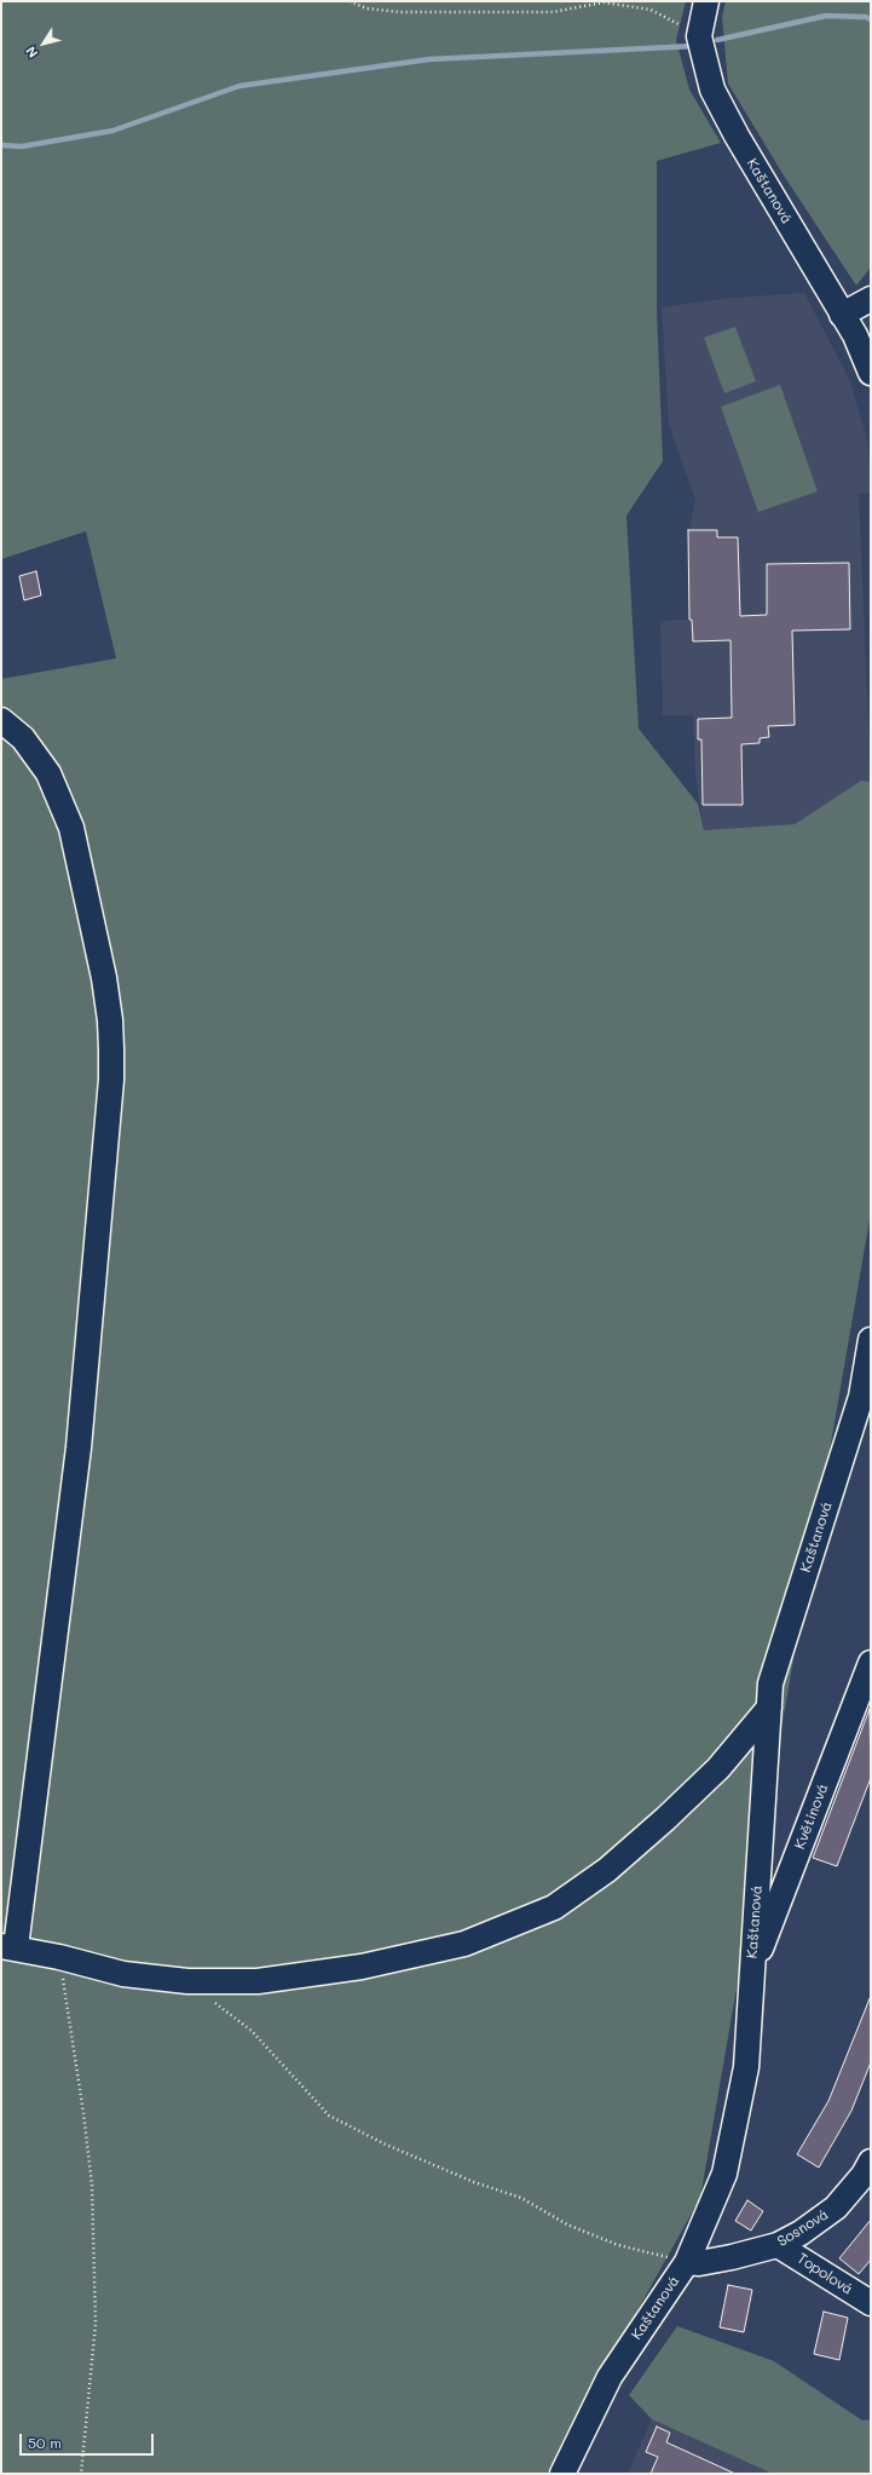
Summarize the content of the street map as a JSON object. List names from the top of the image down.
{
  "streets": {
    "street": [
      "Kaštanová",
      "Květinová",
      "Sosnová",
      "Topolová"
    ]
  },
  "crossings": [
    ["Kaštanová", "Květinová"],
    ["Kaštanová", "Sosnová"],
    ["Sosnová", "Topolová"]
  ],
  "scale_bar": "50 m",
  "north": "bottom left"
}
